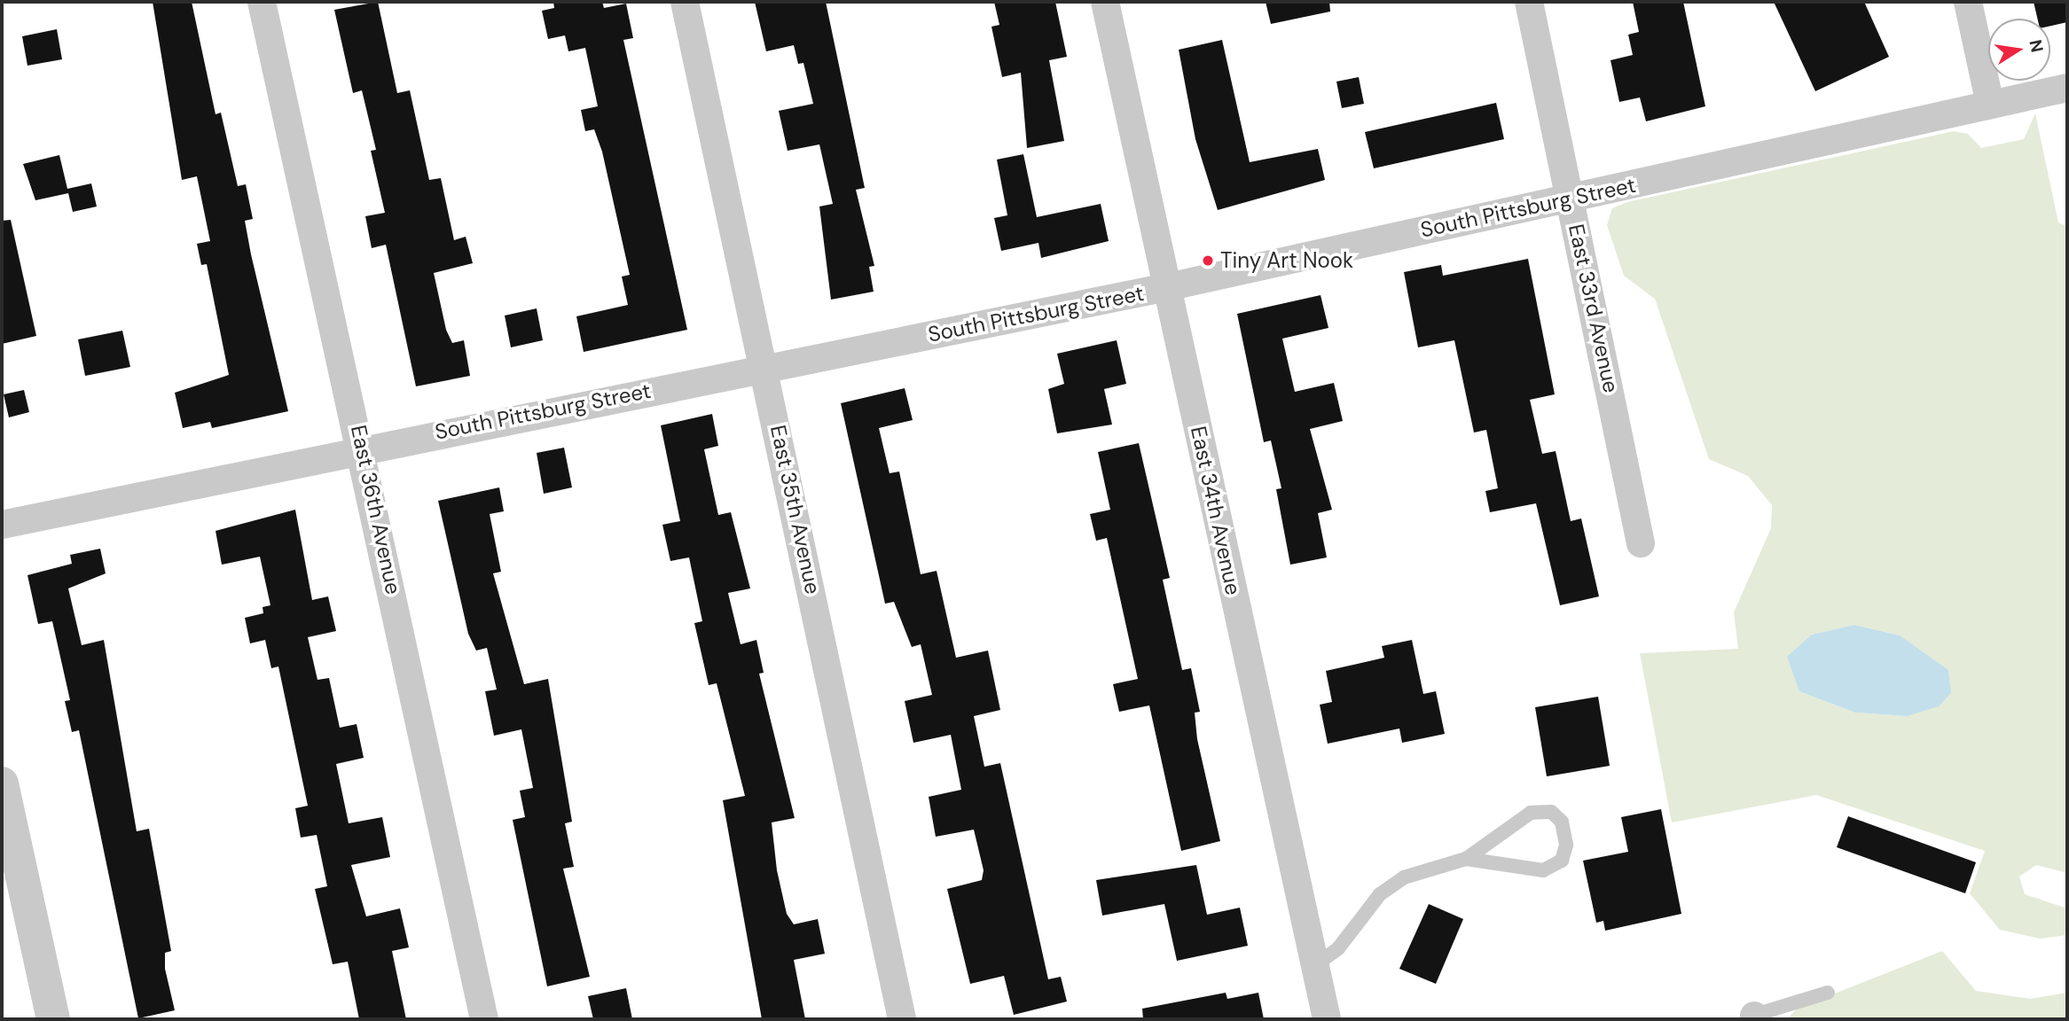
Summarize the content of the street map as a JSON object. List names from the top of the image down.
{
  "streets": {
    "street": [
      "South Pittsburg Street",
      "East 33rd Avenue",
      "East 36th Avenue",
      "East 35th Avenue",
      "East 34th Avenue"
    ]
  },
  "crossings": [
    ["South Pittsburg Street", "East 33rd Avenue"],
    ["South Pittsburg Street", "East 36th Avenue"],
    ["South Pittsburg Street", "East 35th Avenue"],
    ["South Pittsburg Street", "East 34th Avenue"]
  ],
  "places": ["Tiny Art Nook"],
  "north": "right"
}
